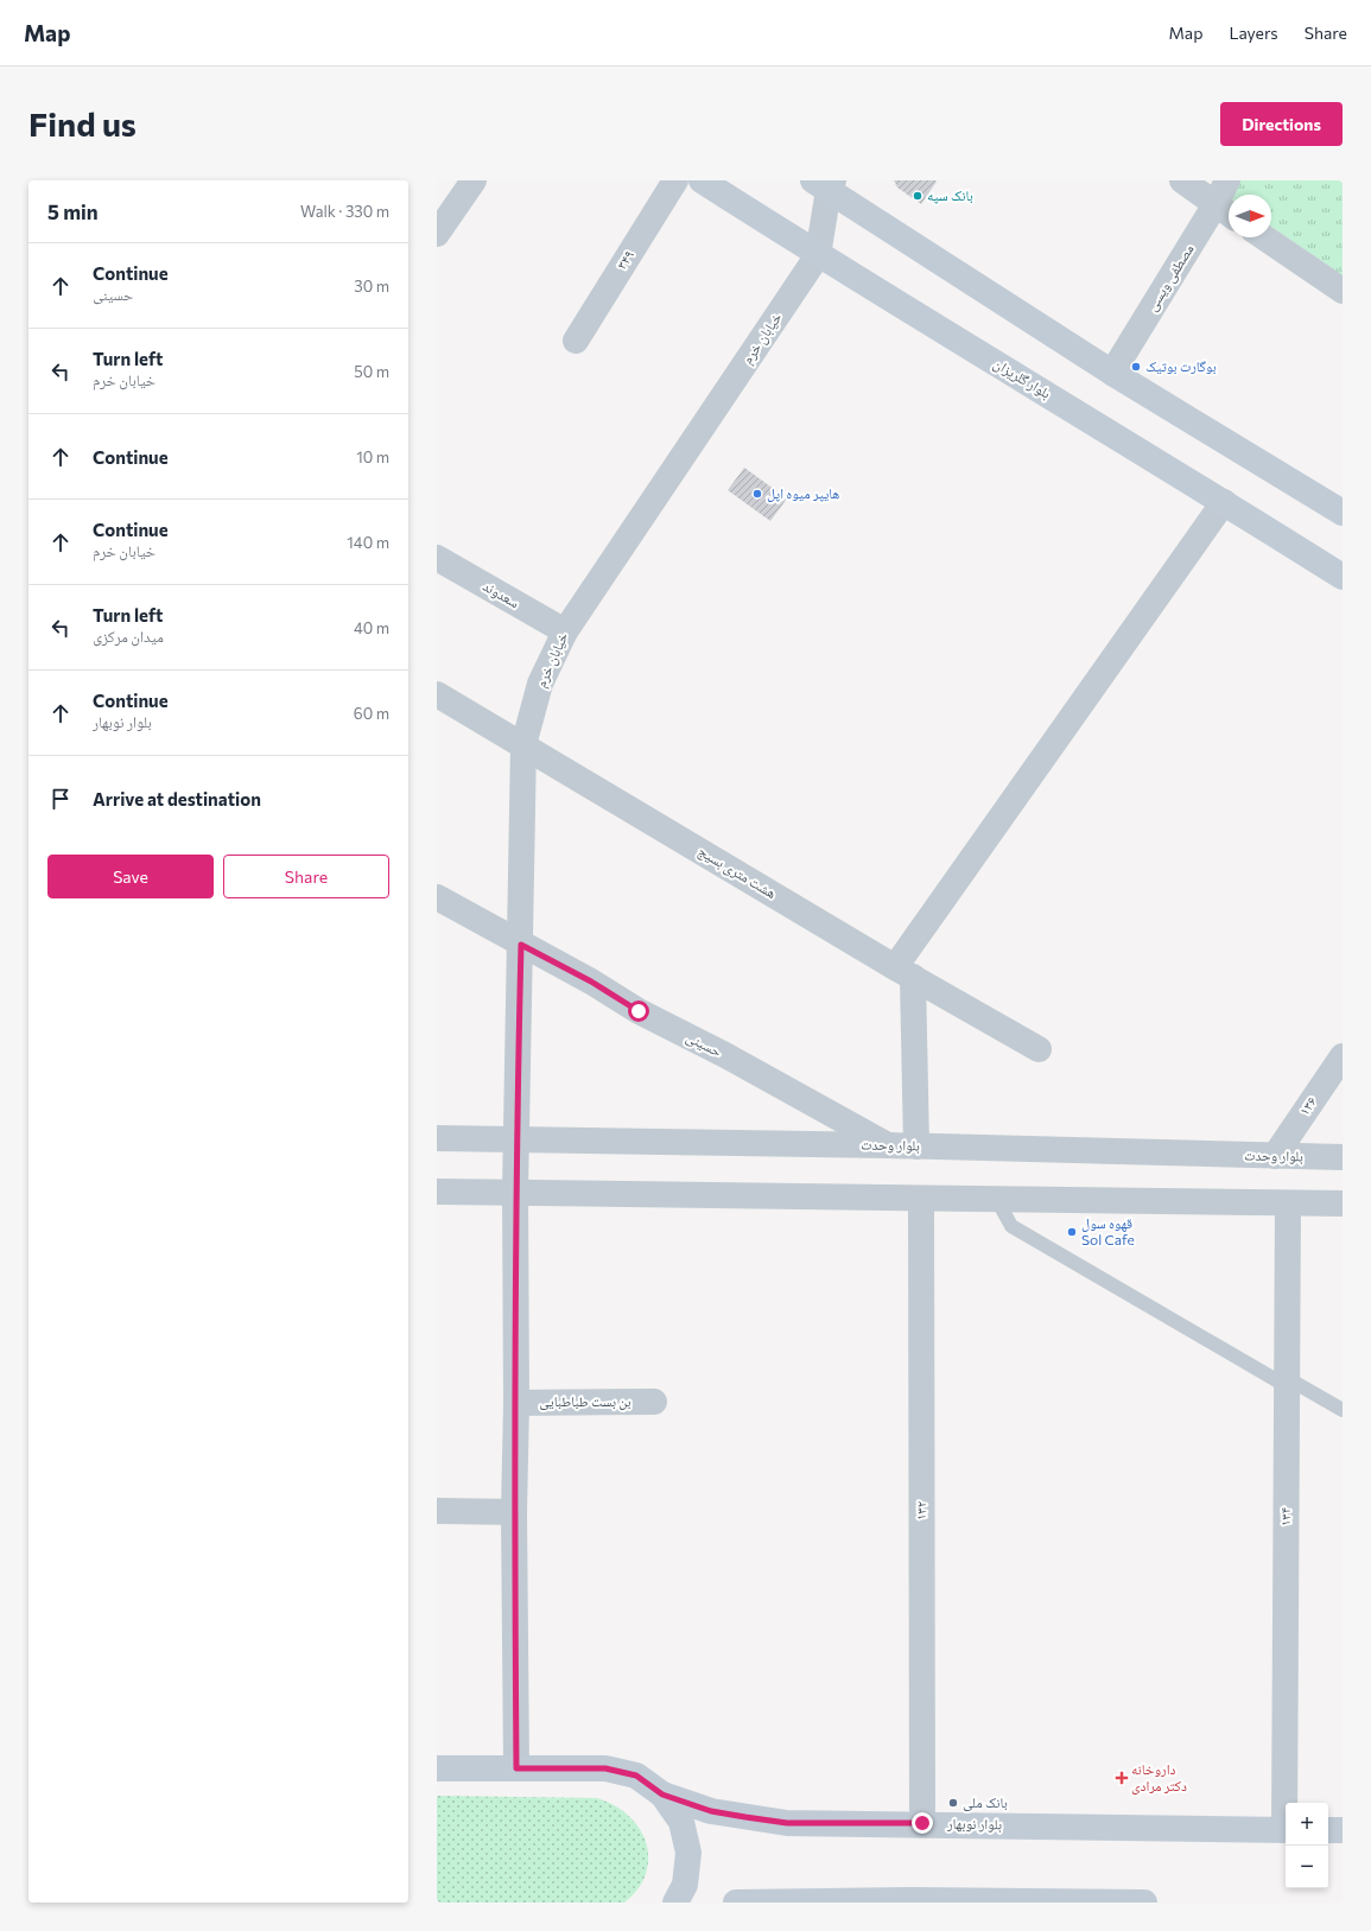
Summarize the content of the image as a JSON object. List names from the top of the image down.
{
  "streets": {
    "main road": ["بلوار گلریزان", "بلوار نوبهار"],
    "street": [
      "۳۴۹",
      "مصطفی ویسی",
      "خیابان خرم",
      "سعدوند",
      "هشت متری بسیج",
      "حسینی",
      "۱۳۶",
      "بلوار وحدت",
      "بن بست طباطبایی",
      "۱۳۲",
      "۱۳۴"
    ]
  },
  "crossings": [
    ["خیابان خرم", "بلوار گلریزان"],
    ["خیابان خرم", "سعدوند"],
    ["خیابان خرم", "هشت متری بسیج"],
    ["خیابان خرم", "حسینی"],
    ["خیابان خرم", "بلوار وحدت"],
    ["حسینی", "بلوار وحدت"],
    ["۱۳۶", "بلوار وحدت"],
    ["۱۳۲", "بلوار نوبهار"]
  ],
  "places": {
    "other": [
      "بانک سپه",
      "بوگارت بوتیک",
      "هایپر میوه اپل",
      "قهوه سول Sol Cafe",
      "بانک ملی"
    ],
    "health": ["داروخانه دکتر مرادی"]
  },
  "north": "right",
  "page": {
    "header": "Map",
    "nav": ["Map", "Layers", "Share"],
    "buttons": [
      "Directions",
      ["Save", "Share"]
    ],
    "title": "Find us",
    "heading": ["5 min", "Walk · 330 m"],
    "list": [
      ["Continue", "حسینی", "30 m"],
      ["Turn left", "خیابان خرم", "50 m"],
      ["Continue", "10 m"],
      ["Continue", "خیابان خرم", "140 m"],
      ["Turn left", "میدان مرکزی", "40 m"],
      ["Continue", "بلوار نوبهار", "60 m"],
      "Arrive at destination"
    ],
    "map_buttons": ["+", "−"]
  }
}
